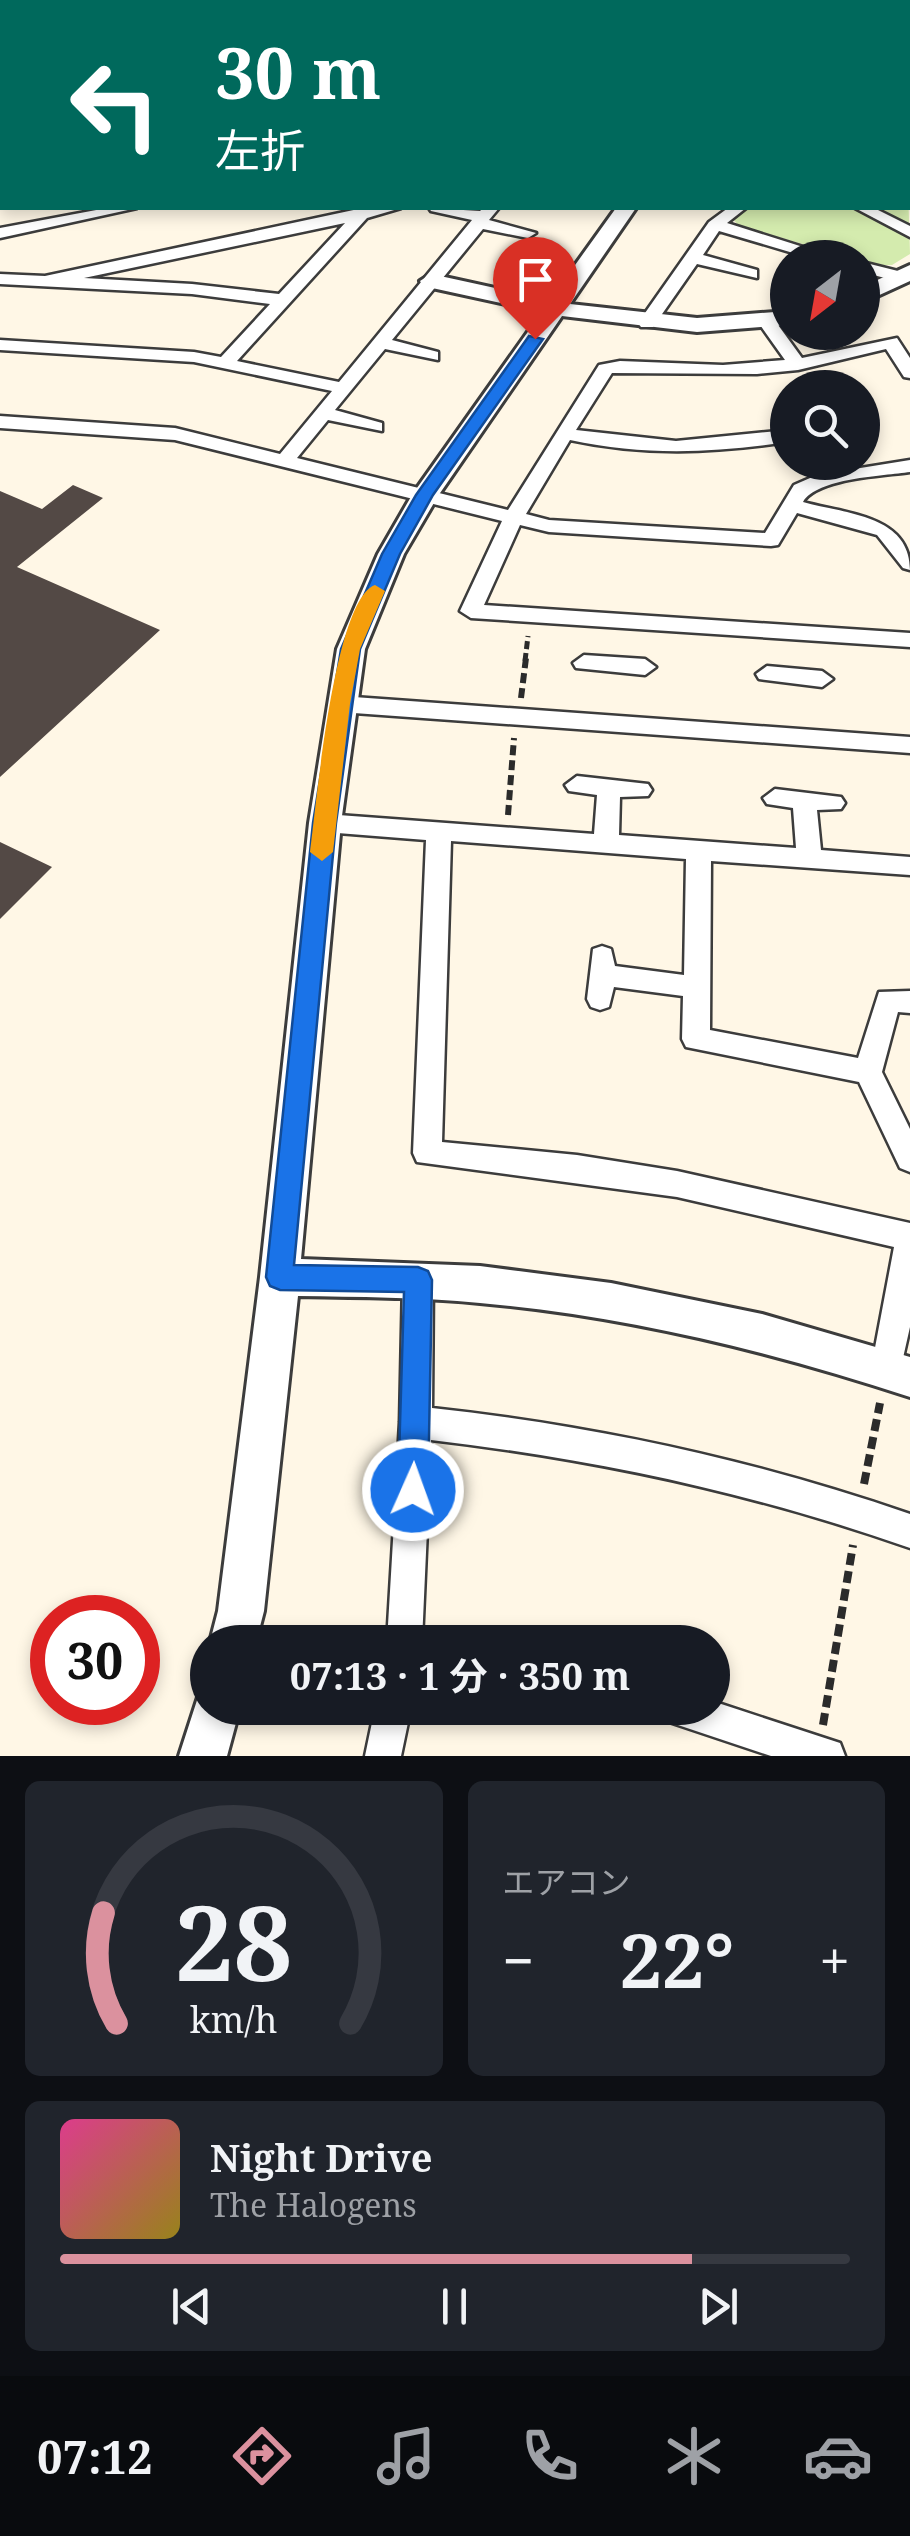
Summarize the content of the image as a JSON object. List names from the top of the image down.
{
  "north": "bottom left",
  "page": {
    "turn": ["30 m", "左折"],
    "limit": "30",
    "trip": "07:13 · 1 分 · 350 m",
    "tile": "エアコン",
    "heat": ["−", "22°", "+"],
    "song": ["Night Drive", "The Halogens"],
    "tabs": "07:12",
    "gauge": ["28", "km/h"]
  }
}
